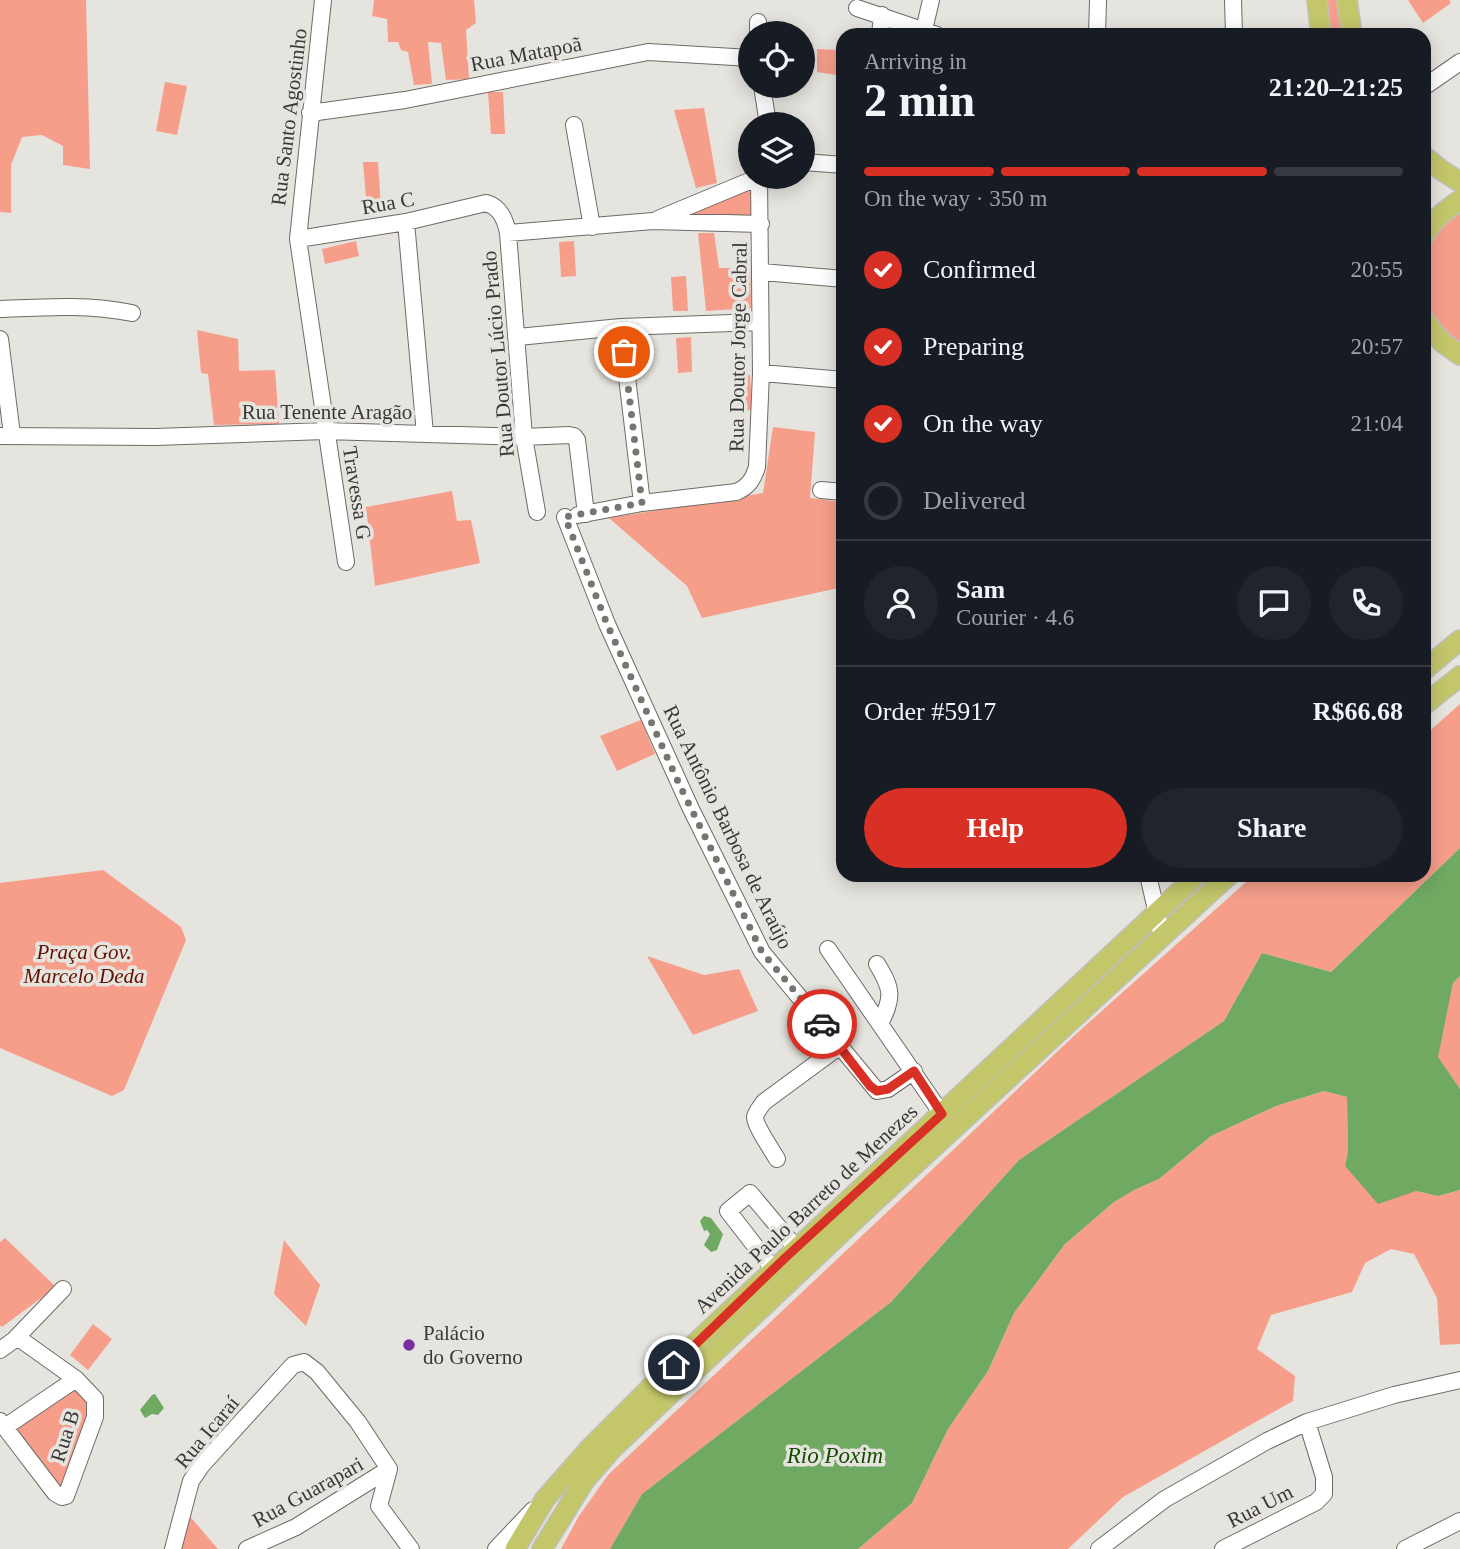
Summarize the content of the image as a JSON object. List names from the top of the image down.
{
  "streets": {
    "main road": ["Avenida Paulo Barreto de Menezes"],
    "street": [
      "Rua Matapoã",
      "Rua Santo Agostinho",
      "Rua C",
      "Rua Doutor Jorge Cabral",
      "Rua Doutor Lúcio Prado",
      "Rua Tenente Aragão",
      "Travessa G",
      "Rua Antônio Barbosa de Araújo",
      "Rua Icaraí",
      "Rua B",
      "Rua Guarapari",
      "Rua Um"
    ]
  },
  "crossings": [
    ["Rua Matapoã", "Rua Santo Agostinho"],
    ["Rua Santo Agostinho", "Rua C"],
    ["Rua Santo Agostinho", "Rua Tenente Aragão"],
    ["Rua Santo Agostinho", "Travessa G"],
    ["Rua C", "Rua Doutor Lúcio Prado"],
    ["Rua Doutor Jorge Cabral", "Rua Tenente Aragão"],
    ["Rua Doutor Jorge Cabral", "Rua Antônio Barbosa de Araújo"],
    ["Rua Doutor Lúcio Prado", "Rua Tenente Aragão"],
    ["Rua Tenente Aragão", "Travessa G"],
    ["Rua Icaraí", "Rua Guarapari"]
  ],
  "water": ["Rio Poxim"],
  "parks": ["Praça Gov. Marcelo Deda"],
  "places": ["Palácio do Governo"],
  "page": {
    "heading": ["2 min", "Arriving in", "21:20–21:25"],
    "panel": [
      "Sam",
      "Courier · 4.6",
      "Order #5917",
      "R$66.68"
    ],
    "bar": "On the way · 350 m",
    "list": [
      ["Confirmed", "20:55"],
      ["Preparing", "20:57"],
      ["On the way", "21:04"],
      "Delivered"
    ],
    "buttons": ["Help", "Share"]
  }
}
